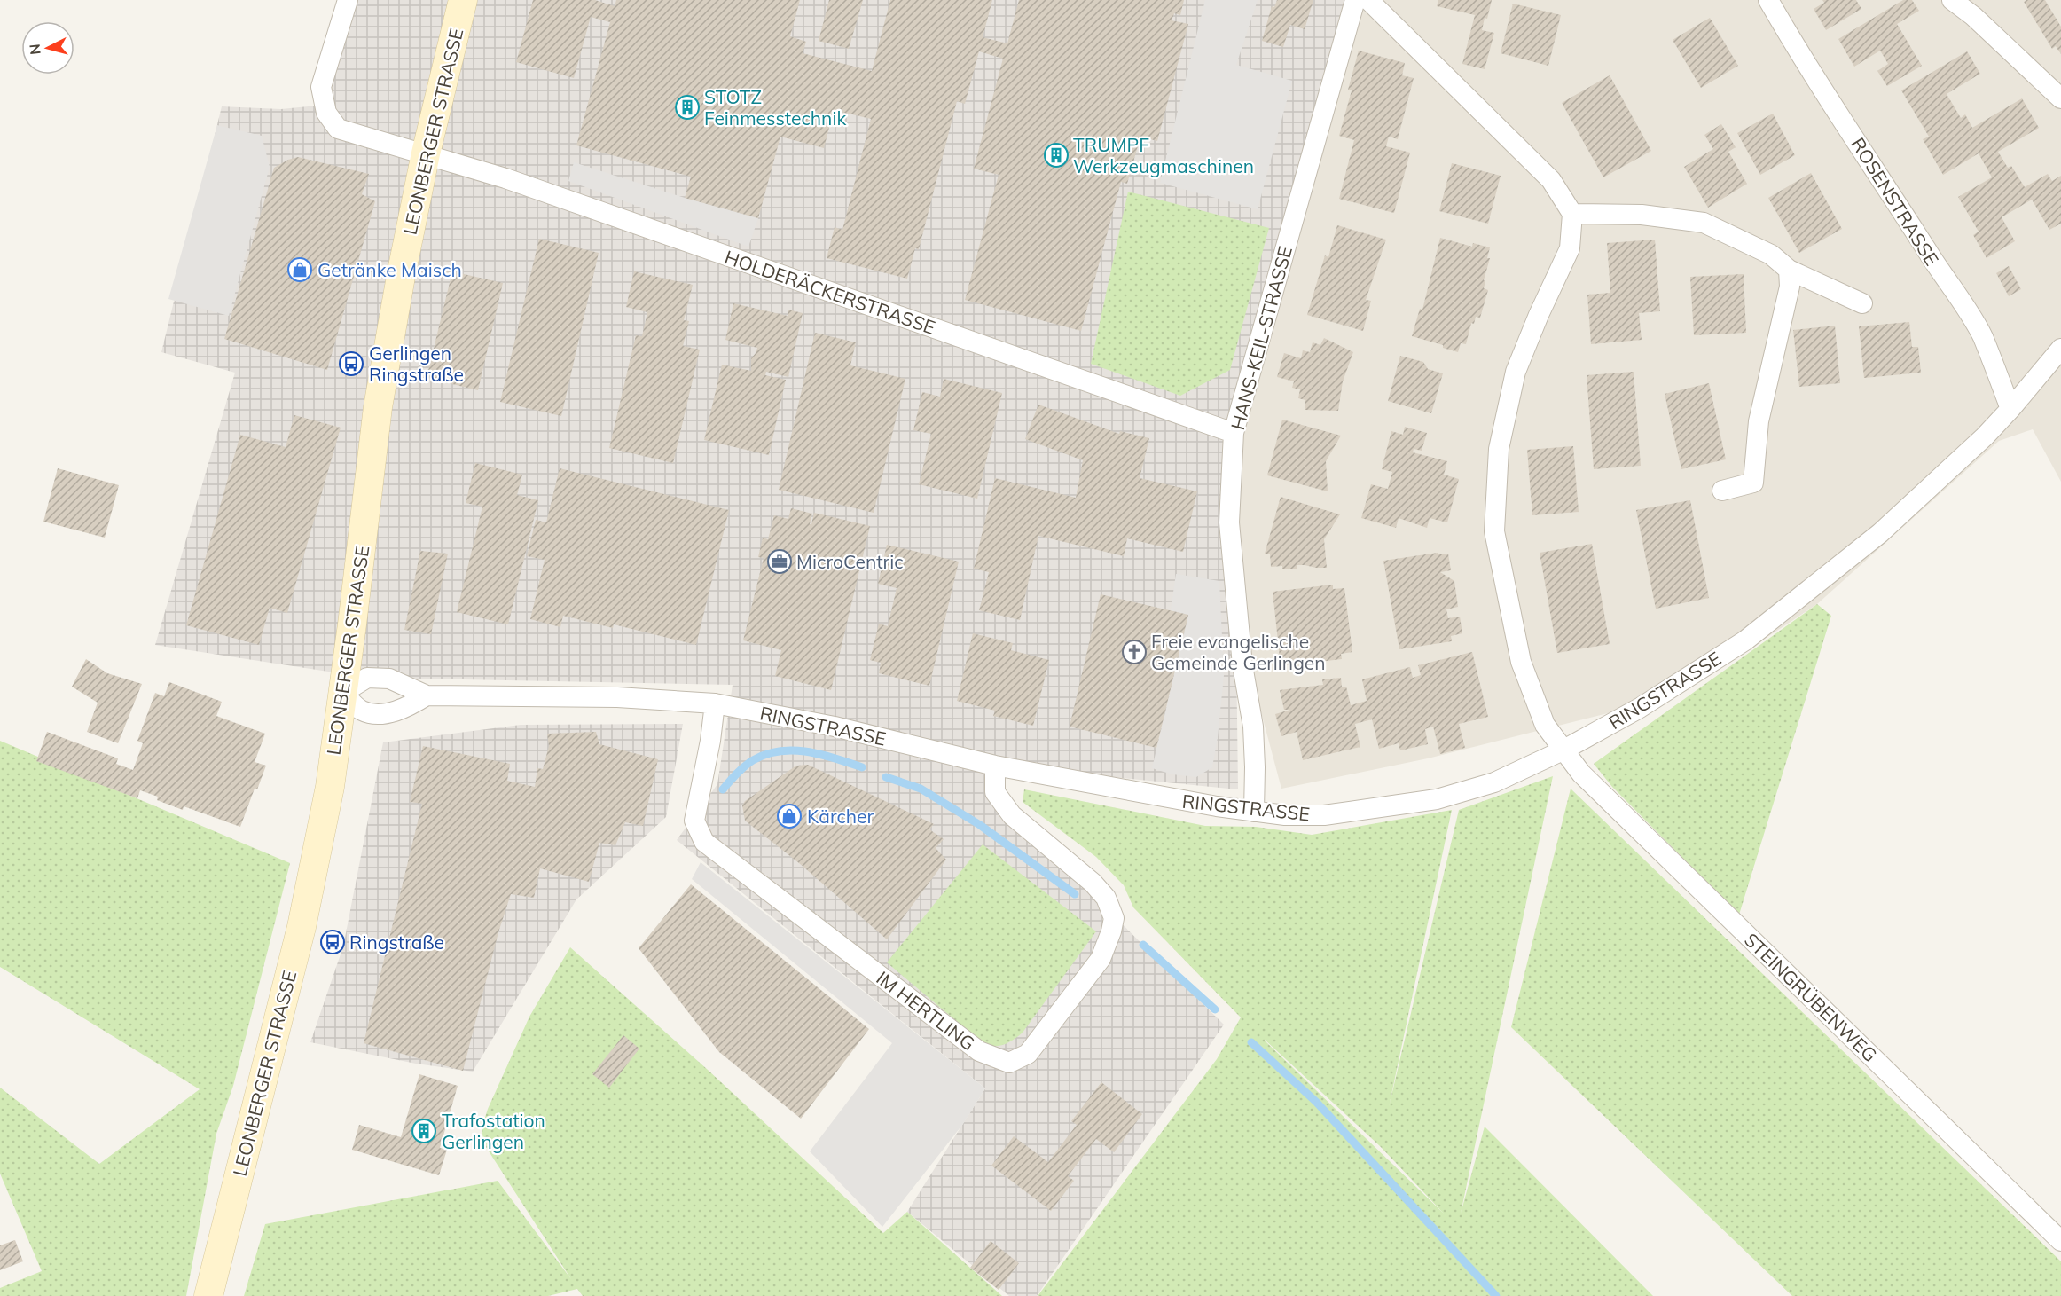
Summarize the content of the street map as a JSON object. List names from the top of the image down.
{
  "streets": {
    "main road": ["LEONBERGER STRASSE"],
    "street": [
      "ROSENSTRASSE",
      "HOLDERÄCKERSTRASSE",
      "HANS-KEIL-STRASSE",
      "RINGSTRASSE",
      "STEINGRÜBENWEG",
      "IM HERTLING"
    ]
  },
  "crossings": [
    ["LEONBERGER STRASSE", "HOLDERÄCKERSTRASSE"],
    ["LEONBERGER STRASSE", "RINGSTRASSE"],
    ["ROSENSTRASSE", "RINGSTRASSE"],
    ["HOLDERÄCKERSTRASSE", "HANS-KEIL-STRASSE"],
    ["HANS-KEIL-STRASSE", "RINGSTRASSE"],
    ["RINGSTRASSE", "STEINGRÜBENWEG"],
    ["RINGSTRASSE", "IM HERTLING"]
  ],
  "places": {
    "building": ["STOTZ Feinmesstechnik", "TRUMPF Werkzeugmaschinen", "Trafostation Gerlingen"],
    "shop": ["Getränke Maisch", "Kärcher"],
    "bus stop": ["Gerlingen Ringstraße", "Ringstraße"],
    "office": ["MicroCentric"],
    "church": ["Freie evangelische Gemeinde Gerlingen"]
  },
  "north": "left"
}
